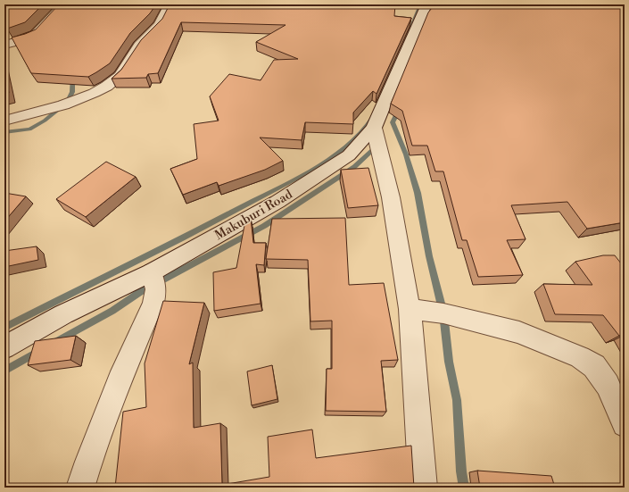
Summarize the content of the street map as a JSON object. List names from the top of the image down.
{
  "streets": {
    "street": ["Makuburi Road"]
  }
}
